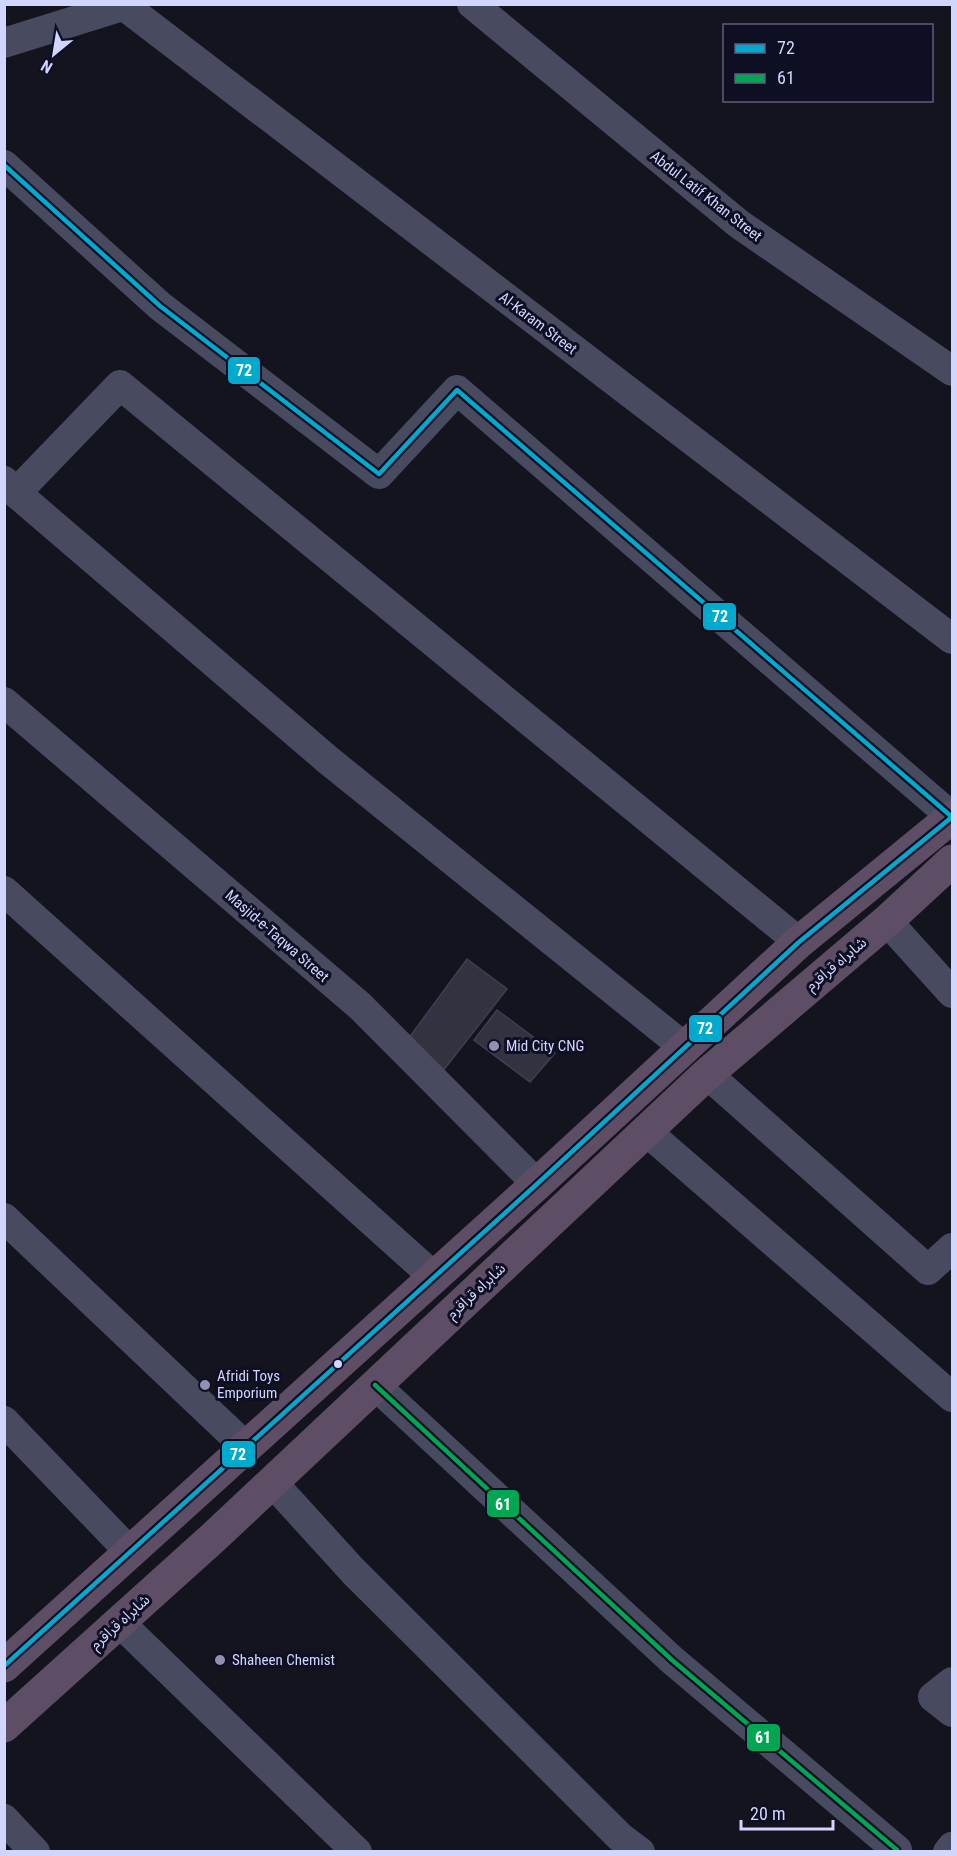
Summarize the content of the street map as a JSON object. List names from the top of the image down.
{
  "streets": {
    "highway": ["شاہراہ قراقرم"],
    "street": ["Abdul Latif Khan Street", "Al-Karam Street", "Masjid-e-Taqwa Street"]
  },
  "places": ["Mid City CNG", "Afridi Toys Emporium", "Shaheen Chemist"],
  "lines": ["transit line 72", "transit line 61"],
  "legend": ["72", "61"],
  "scale_bar": "20 m",
  "north": "bottom left"
}
